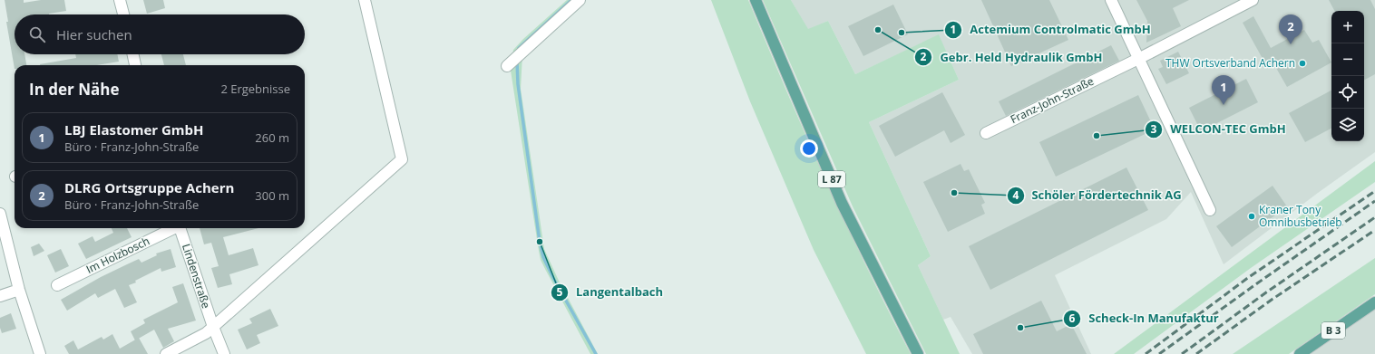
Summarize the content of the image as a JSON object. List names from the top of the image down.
{
  "streets": {
    "main road": ["L 87", "B 3"],
    "street": ["Franz-John-Straße", "Im Holzbosch", "Lindenstraße"]
  },
  "places": [
    "Gebr. Held Hydraulik GmbH",
    "Actemium Controlmatic GmbH",
    "THW Ortsverband Achern",
    "WELCON-TEC GmbH",
    "Schöler Fördertechnik AG",
    "Kraner Tony Omnibusbetrieb",
    "Langentalbach",
    "Scheck-In Manufaktur"
  ],
  "page": {
    "map_buttons": ["+", "−"],
    "pins": ["2", "1"],
    "search": "Hier suchen",
    "heading": ["In der Nähe", "2 Ergebnisse"],
    "list": [
      {
        "mark": "1",
        "name": "LBJ Elastomer GmbH",
        "note": "Büro · Franz-John-Straße",
        "value": "260 m"
      },
      {
        "mark": "2",
        "name": "DLRG Ortsgruppe Achern",
        "note": "Büro · Franz-John-Straße",
        "value": "300 m"
      }
    ]
  }
}
